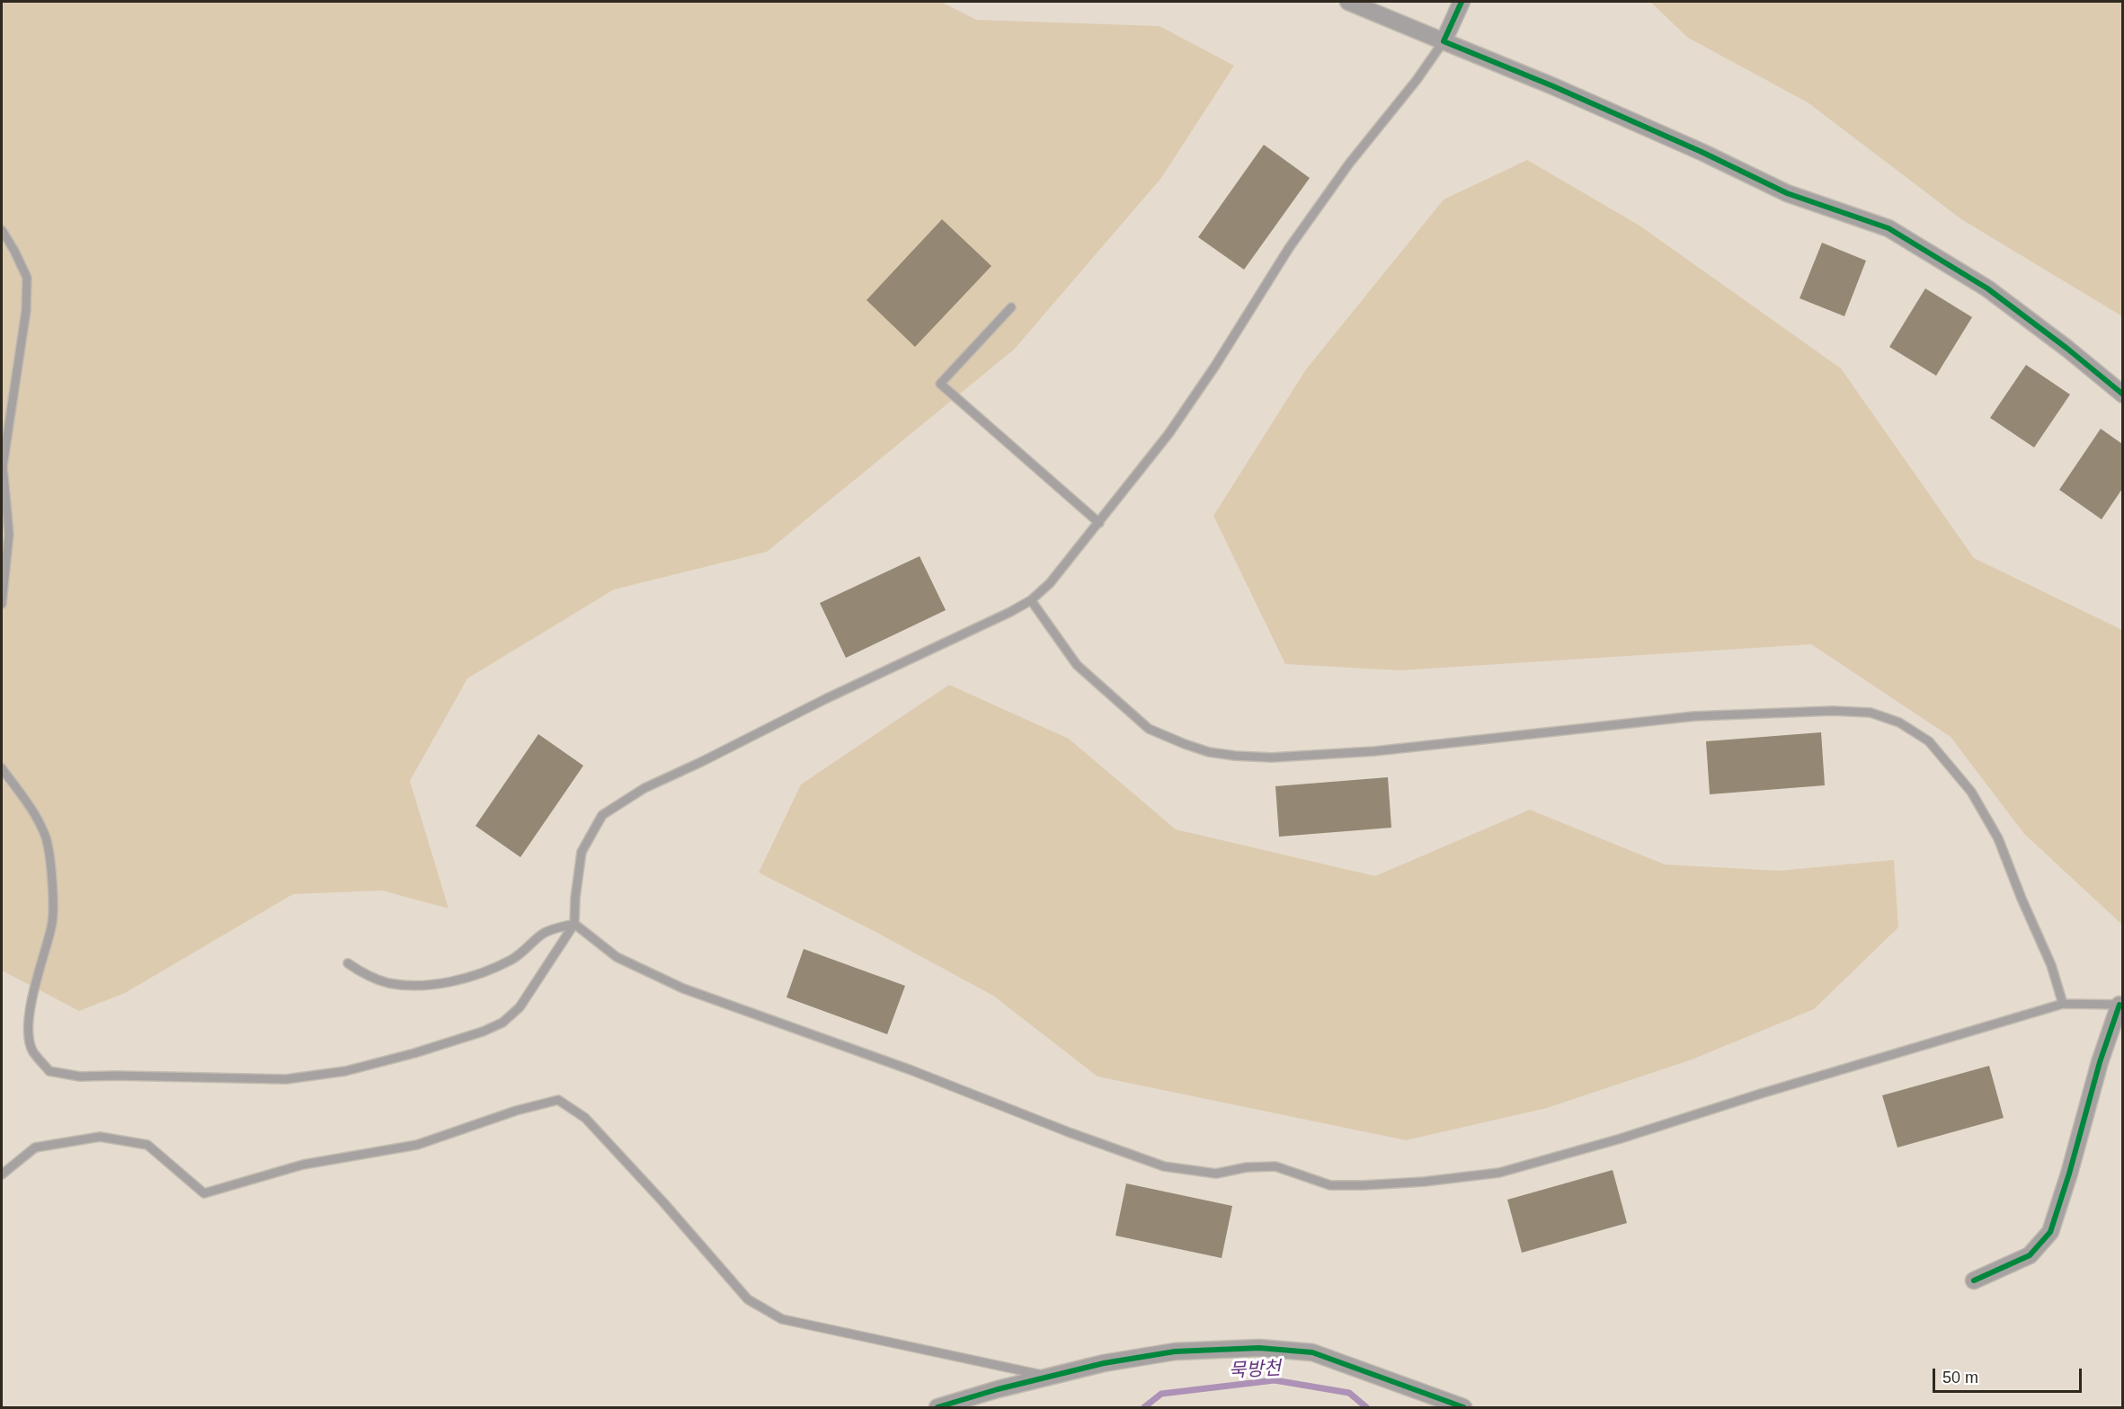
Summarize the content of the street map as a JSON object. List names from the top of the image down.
{
  "water": ["묵방천"],
  "scale_bar": "50 m"
}
